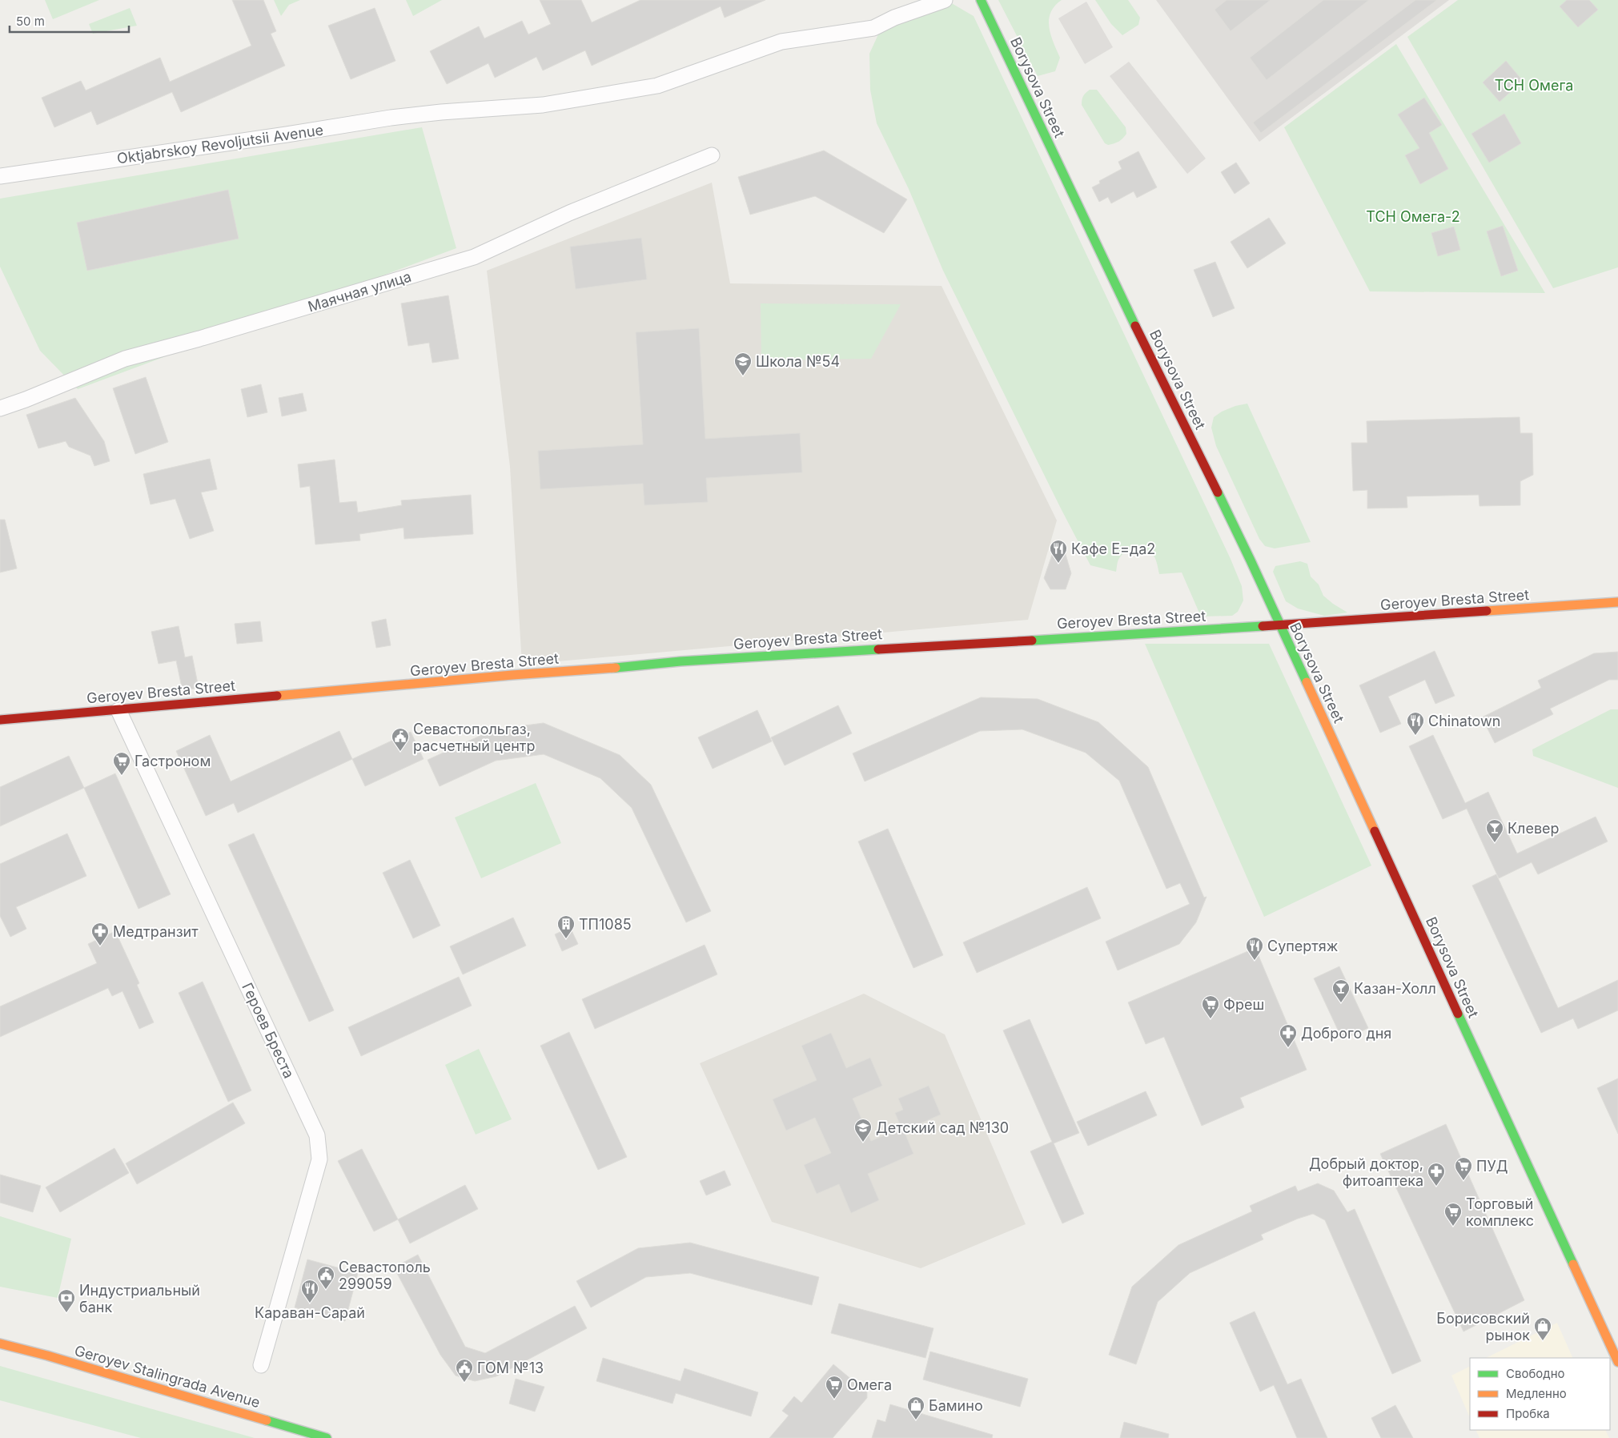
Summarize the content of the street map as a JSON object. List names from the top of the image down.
{
  "streets": {
    "main road": ["Borysova Street", "Geroyev Bresta Street", "Geroyev Stalingrada Avenue"],
    "street": ["Oktjabrskoy Revoljutsii Avenue", "Маячная улица", "Героев Бреста"]
  },
  "crossings": [
    ["Borysova Street", "Geroyev Bresta Street"],
    ["Geroyev Bresta Street", "Героев Бреста"]
  ],
  "parks": ["ТСН Омега", "ТСН Омега-2"],
  "places": {
    "school or university": ["Школа №54", "Детский сад №130"],
    "restaurant": [
      "Кафе Е=да2",
      "Chinatown",
      "Супертяж",
      "Караван-Сарай"
    ],
    "public building": ["Севастопольгаз, расчетный центр", "Севастополь 299059", "ГОМ №13"],
    "supermarket": [
      "Гастроном",
      "Фреш",
      "ПУД",
      "Торговый комплекс",
      "Омега"
    ],
    "bar": ["Клевер", "Казан-Холл"],
    "building": ["ТП1085"],
    "pharmacy": ["Медтранзит", "Доброго дня", "Добрый доктор, фитоаптека"],
    "bank": ["Индустриальный банк"],
    "shop": ["Борисовский рынок", "Бамино"]
  },
  "legend": ["Свободно", "Медленно", "Пробка"],
  "scale_bar": "50 m"
}
